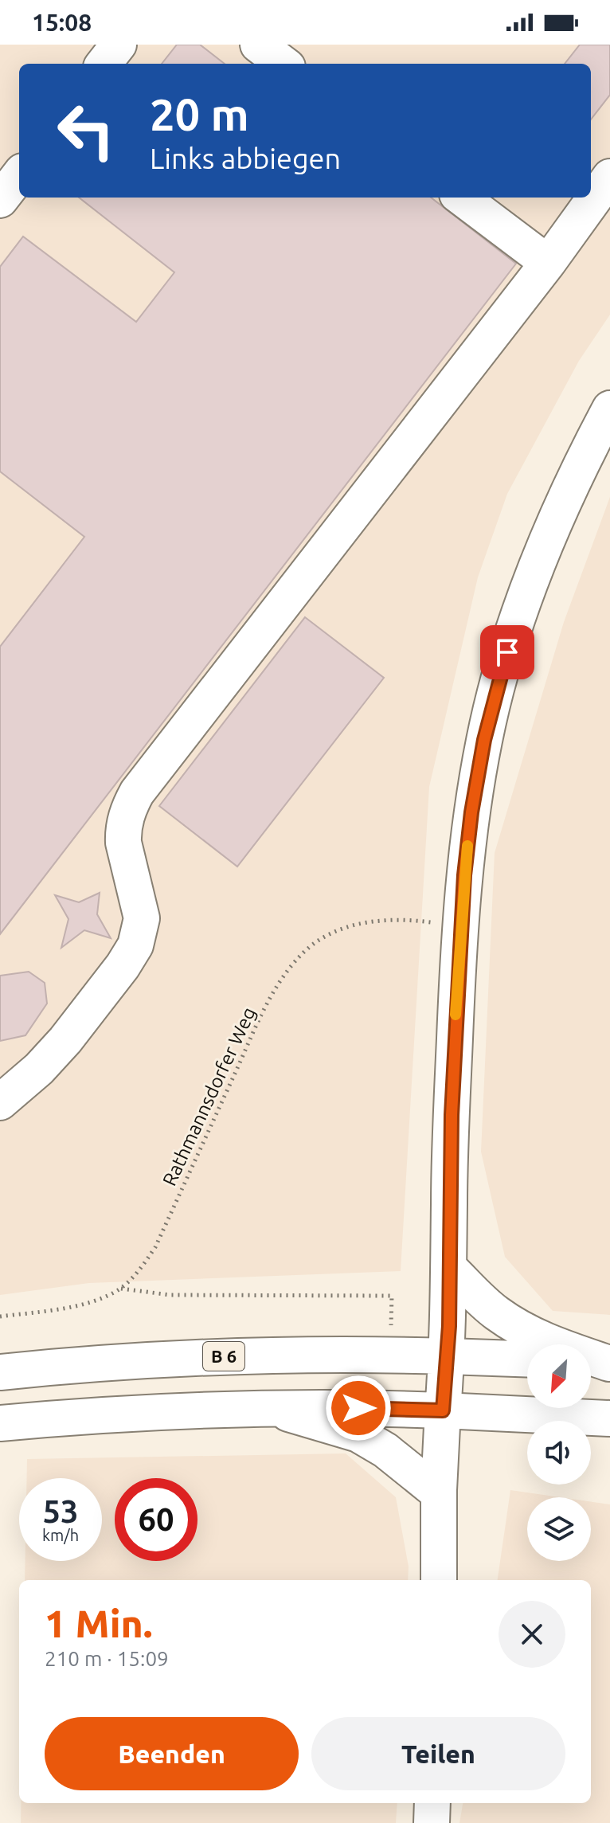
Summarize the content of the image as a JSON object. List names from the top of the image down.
{
  "streets": {
    "main road": ["B 6"],
    "path": ["Rathmannsdorfer Weg"]
  },
  "north": "bottom left",
  "page": {
    "status": "15:08",
    "turn": ["20 m", "Links abbiegen"],
    "speed": "53 km/h",
    "limit": "60",
    "heading": ["1 Min.", "210 m · 15:09"],
    "buttons": ["Beenden", "Teilen"]
  }
}
